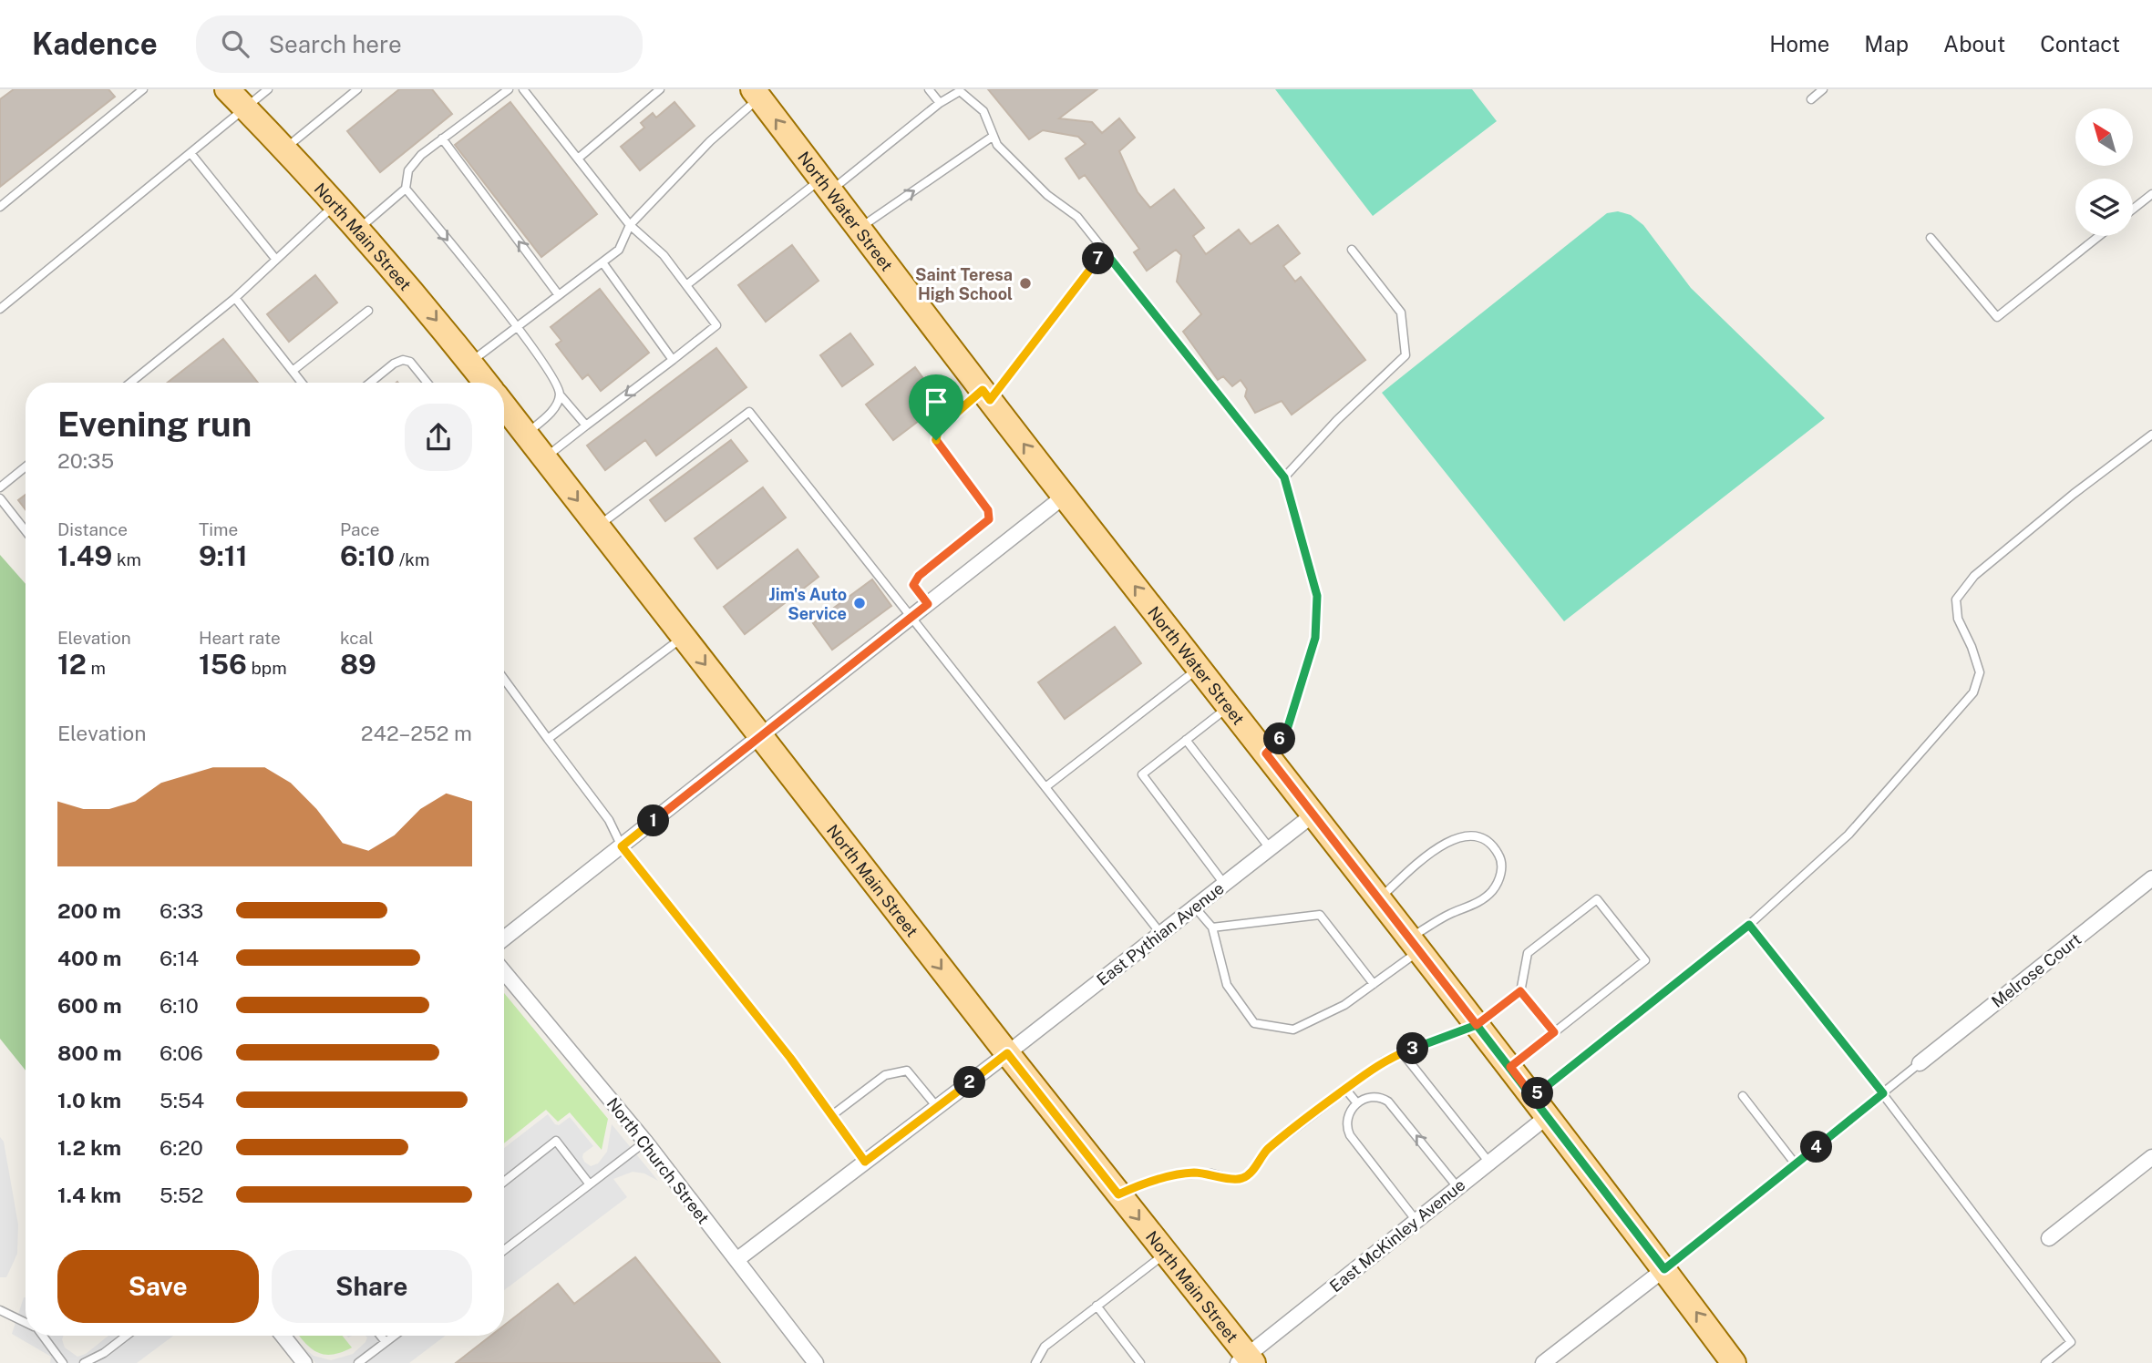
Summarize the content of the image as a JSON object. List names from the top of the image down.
{
  "streets": {
    "main road": ["North Water Street", "North Main Street"],
    "street": [
      "East Pythian Avenue",
      "Melrose Court",
      "North Church Street",
      "East McKinley Avenue"
    ]
  },
  "crossings": [
    ["North Water Street", "East Pythian Avenue"],
    ["North Water Street", "East McKinley Avenue"],
    ["North Main Street", "East Pythian Avenue"],
    ["North Main Street", "East McKinley Avenue"],
    ["East Pythian Avenue", "North Church Street"]
  ],
  "one_way": ["North Water Street", "North Main Street"],
  "places": ["Saint Teresa High School", "Jim's Auto Service"],
  "north": "top left",
  "page": {
    "header": "Kadence",
    "search": "Search here",
    "nav": [
      "Home",
      "Map",
      "About",
      "Contact"
    ],
    "pins": [
      "7",
      "6",
      "1",
      "3",
      "2",
      "5",
      "4"
    ],
    "heading": ["Evening run", "20:35"],
    "stats": [
      ["Distance", "1.49 km"],
      ["Time", "9:11"],
      ["Pace", "6:10 /km"],
      ["Elevation", "12 m"],
      ["Heart rate", "156 bpm"],
      ["kcal", "89"]
    ],
    "chart": ["Elevation", "242–252 m"],
    "list": [
      {
        "name": "200 m",
        "note": "6:33"
      },
      {
        "name": "400 m",
        "note": "6:14"
      },
      {
        "name": "600 m",
        "note": "6:10"
      },
      {
        "name": "800 m",
        "note": "6:06"
      },
      {
        "name": "1.0 km",
        "note": "5:54"
      },
      {
        "name": "1.2 km",
        "note": "6:20"
      },
      {
        "name": "1.4 km",
        "note": "5:52"
      }
    ],
    "buttons": ["Save", "Share"]
  }
}
